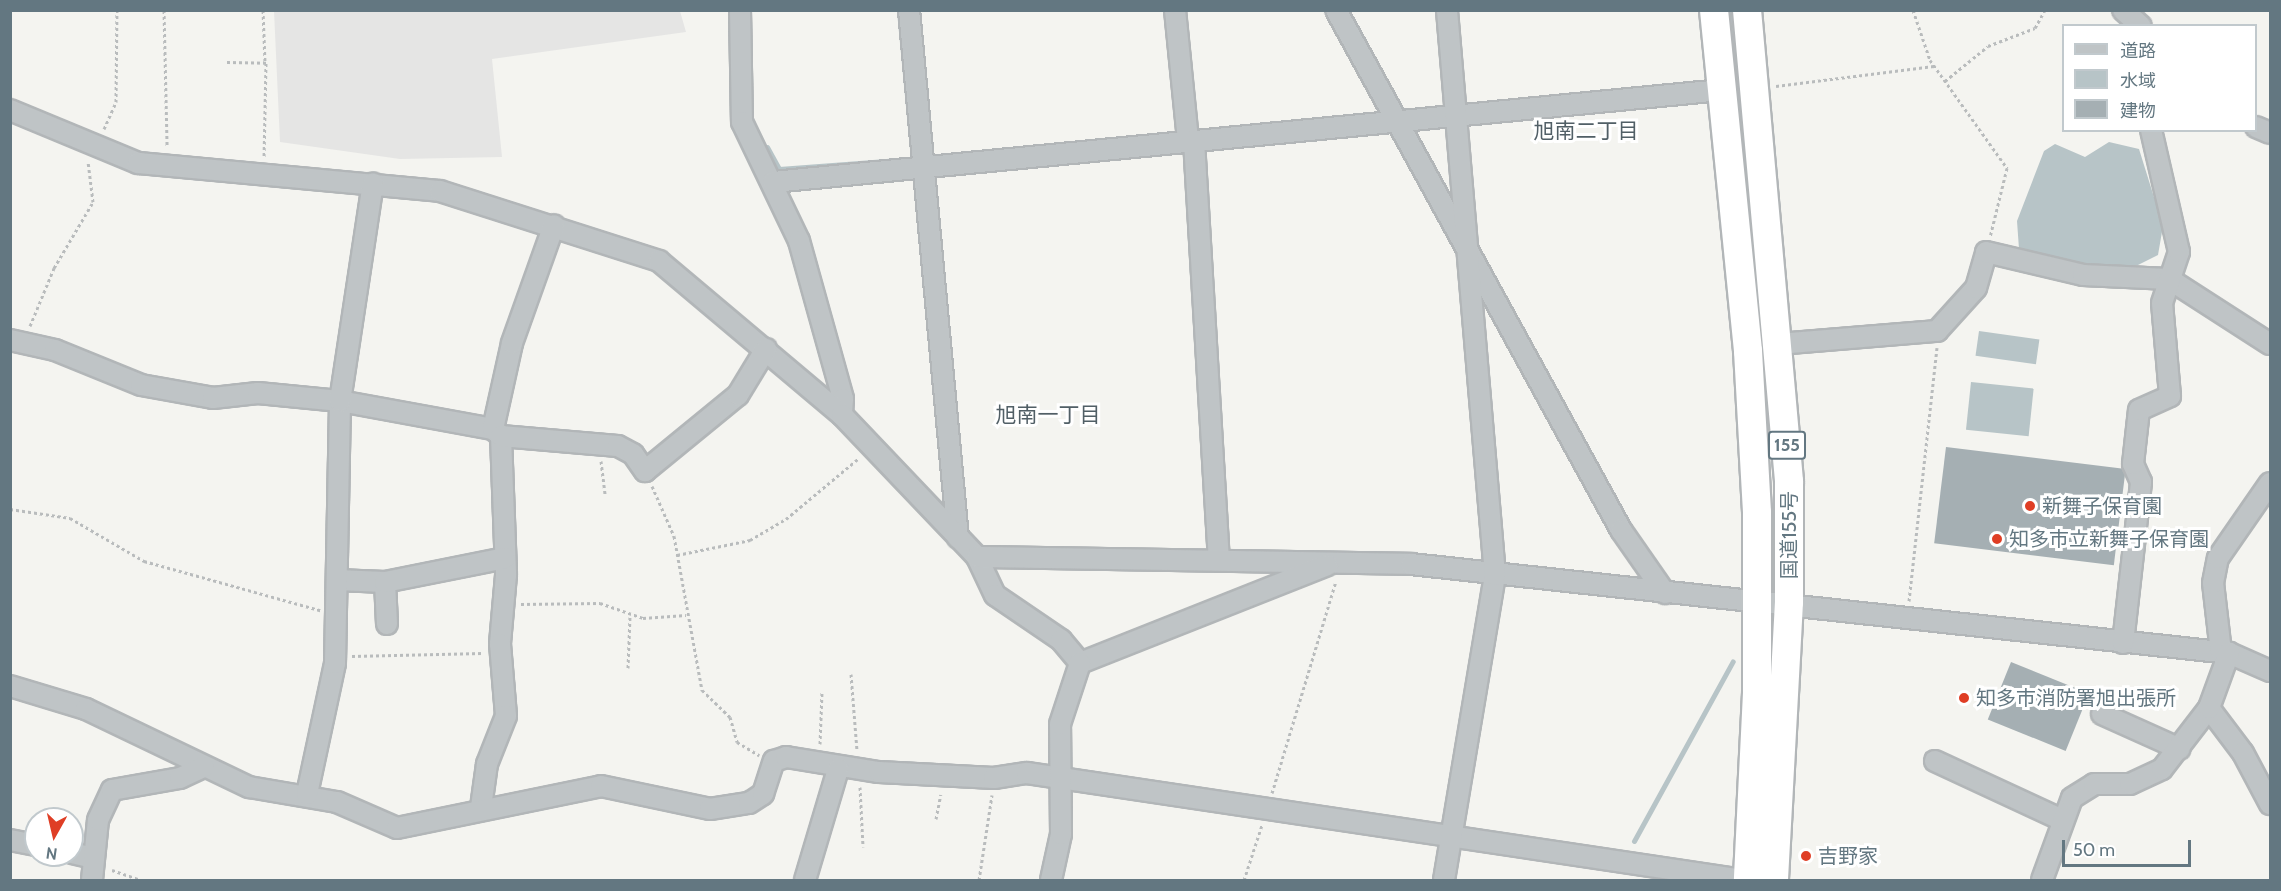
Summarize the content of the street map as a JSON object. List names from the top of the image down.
{
  "streets": {
    "highway": ["155", "国道155号"]
  },
  "districts": ["旭南二丁目", "旭南一丁目"],
  "places": [
    "新舞子保育園",
    "知多市立新舞子保育園",
    "知多市消防署旭出張所",
    "吉野家"
  ],
  "legend": ["道路", "水域", "建物"],
  "scale_bar": "50 m",
  "north": "bottom"
}
